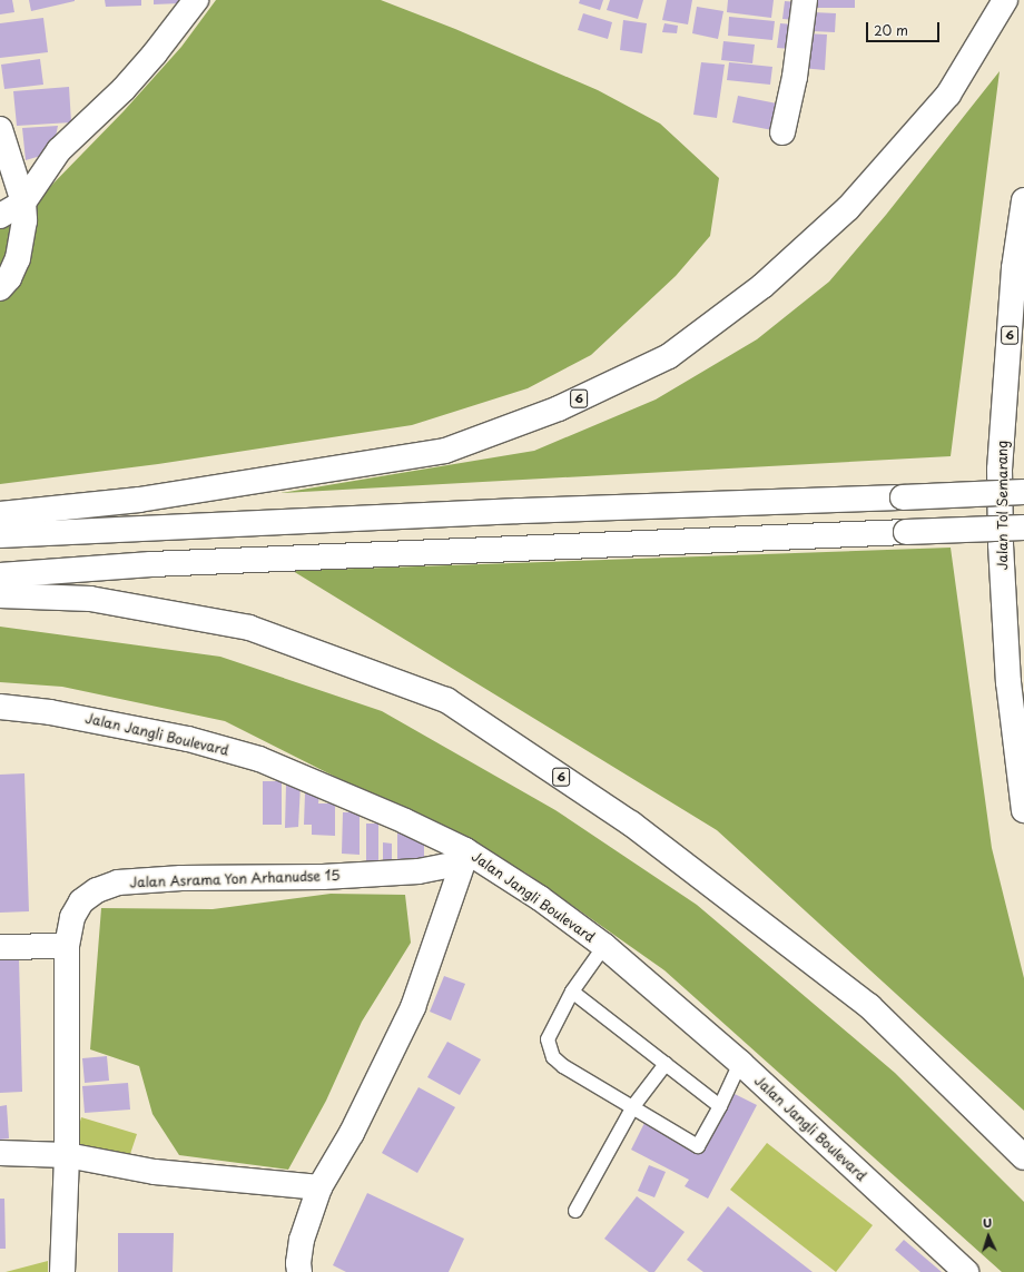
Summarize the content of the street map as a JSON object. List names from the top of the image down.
{
  "streets": {
    "main road": [
      "6",
      "Jalan Tol Semarang",
      "Jalan Jangli Boulevard",
      "Jalan Asrama Yon Arhanudse 15"
    ]
  },
  "crossings": [
    ["Jalan Jangli Boulevard", "Jalan Asrama Yon Arhanudse 15"]
  ],
  "scale_bar": "20 m",
  "north": "top"
}
